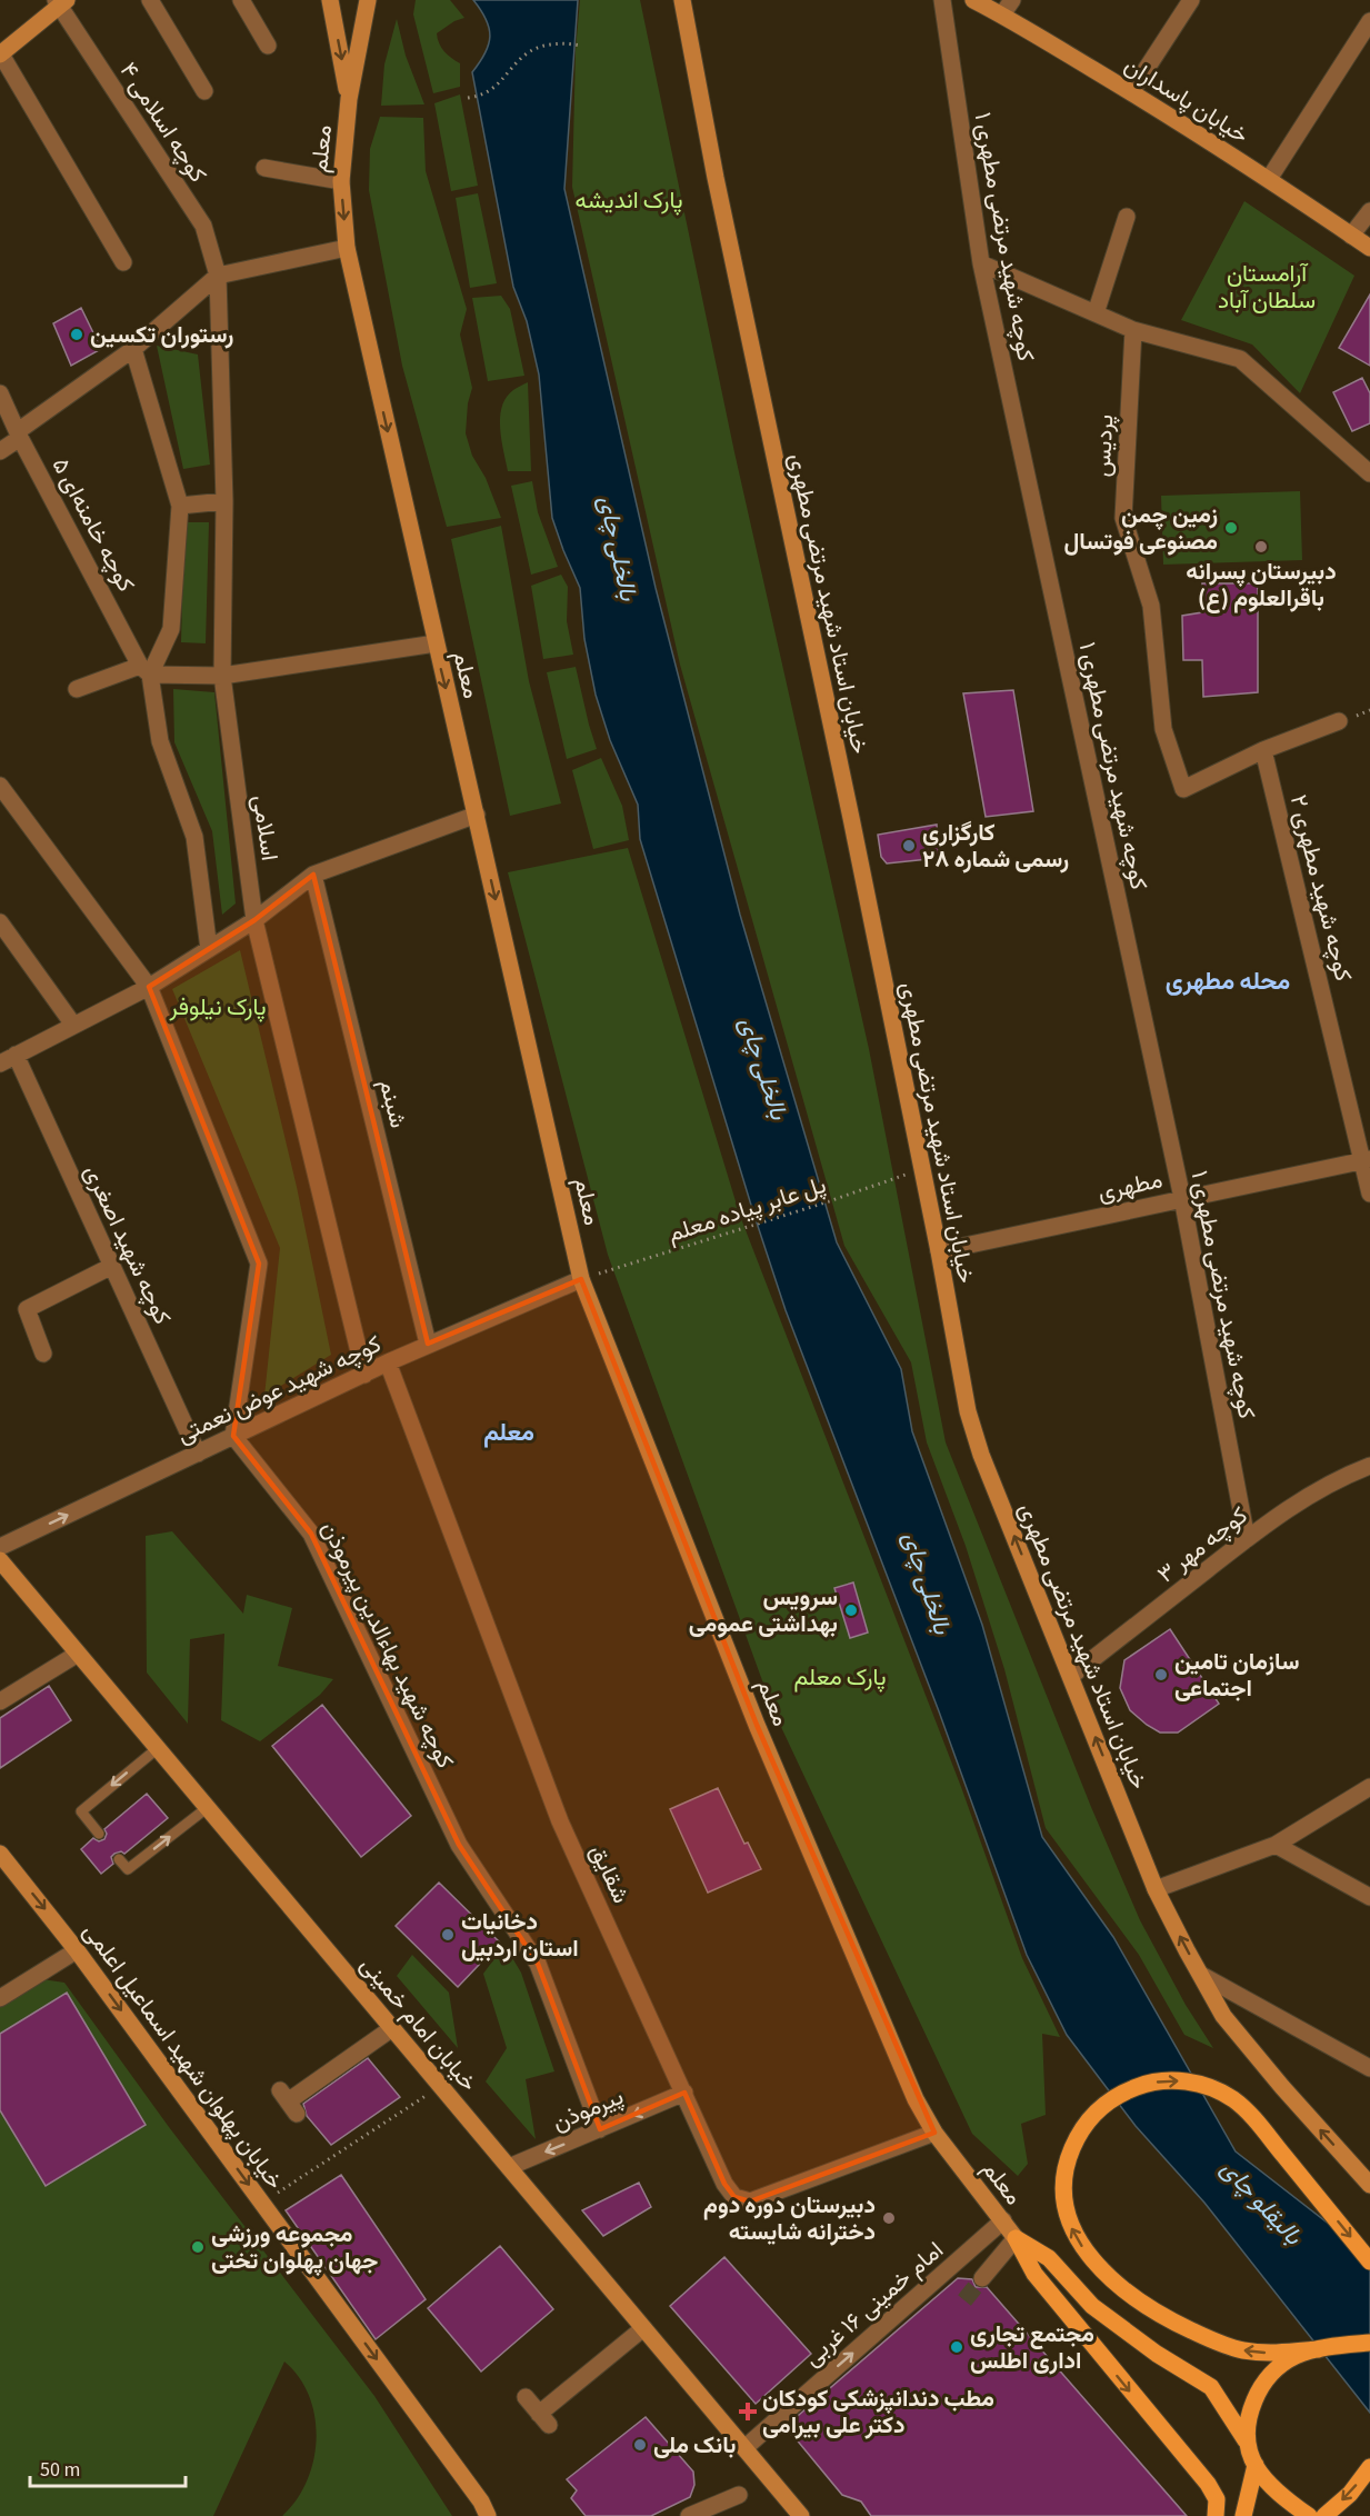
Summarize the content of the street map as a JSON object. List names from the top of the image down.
{
  "streets": {
    "main road": [
      "خیابان پاسداران",
      "معلم",
      "خیابان استاد شهید مرتضی مطهری",
      "خیابان امام خمینی",
      "خیابان پهلوان شهید اسماعیل اعلمی"
    ],
    "street": [
      "کوچه اسلامی ۴",
      "کوچه شهید مرتضی مطهری ۱",
      "پردیس",
      "کوچه خامنه‌ای ۵",
      "اسلامی",
      "کوچه شهید مطهری ۲",
      "شبنم",
      "مطهری",
      "کوچه شهید اصغری",
      "کوچه شهید عوض نعمتی",
      "کوچه مهر ۳",
      "کوچه شهید بهاءالدین پیرموذن",
      "شقایق",
      "پیرموذن",
      "امام خمینی ۱۶ غربی"
    ],
    "path": ["پل عابر پیاده معلم"]
  },
  "crossings": [
    ["کوچه اسلامی ۴", "اسلامی"],
    ["معلم", "پل عابر پیاده معلم"],
    ["معلم", "کوچه شهید عوض نعمتی"],
    ["معلم", "شقایق"],
    ["معلم", "امام خمینی ۱۶ غربی"],
    ["کوچه شهید مرتضی مطهری ۱", "مطهری"],
    ["کوچه شهید مرتضی مطهری ۱", "کوچه مهر ۳"],
    ["پردیس", "کوچه شهید مطهری ۲"],
    ["خیابان استاد شهید مرتضی مطهری", "مطهری"],
    ["خیابان استاد شهید مرتضی مطهری", "پل عابر پیاده معلم"],
    ["خیابان استاد شهید مرتضی مطهری", "کوچه مهر ۳"],
    ["اسلامی", "کوچه شهید عوض نعمتی"],
    ["کوچه شهید مطهری ۲", "مطهری"],
    ["شبنم", "کوچه شهید عوض نعمتی"],
    ["پل عابر پیاده معلم", "کوچه شهید عوض نعمتی"],
    ["کوچه شهید اصغری", "کوچه شهید عوض نعمتی"],
    ["کوچه شهید عوض نعمتی", "کوچه شهید بهاءالدین پیرموذن"],
    ["کوچه شهید عوض نعمتی", "شقایق"],
    ["کوچه شهید بهاءالدین پیرموذن", "پیرموذن"],
    ["شقایق", "پیرموذن"],
    ["خیابان امام خمینی", "پیرموذن"],
    ["خیابان امام خمینی", "امام خمینی ۱۶ غربی"]
  ],
  "one_way": [
    "معلم",
    "خیابان استاد شهید مرتضی مطهری",
    "خیابان پهلوان شهید اسماعیل اعلمی",
    "پیرموذن",
    "امام خمینی ۱۶ غربی"
  ],
  "districts": ["محله مطهری", "معلم"],
  "water": ["بالخلی چای", "بالیقلو چای"],
  "parks": [
    "پارک اندیشه",
    "آرامستان سلطان آباد",
    "پارک نیلوفر",
    "پارک معلم"
  ],
  "places": {
    "other": [
      "رستوران تکسین",
      "زمین چمن مصنوعی فوتسال",
      "دبیرستان پسرانه باقرالعلوم (ع)",
      "کارگزاری رسمی شماره ۲۸",
      "سرویس بهداشتی عمومی",
      "سازمان تامین اجتماعی",
      "دخانیات استان اردبیل",
      "دبیرستان دوره دوم دخترانه شایسته",
      "مجموعه ورزشی جهان پهلوان تختی",
      "مجتمع تجاری اداری اطلس",
      "بانک ملی"
    ],
    "health": ["مطب دندانپزشکی کودکان دکتر علی بیرامی"]
  },
  "scale_bar": "50 m"
}
